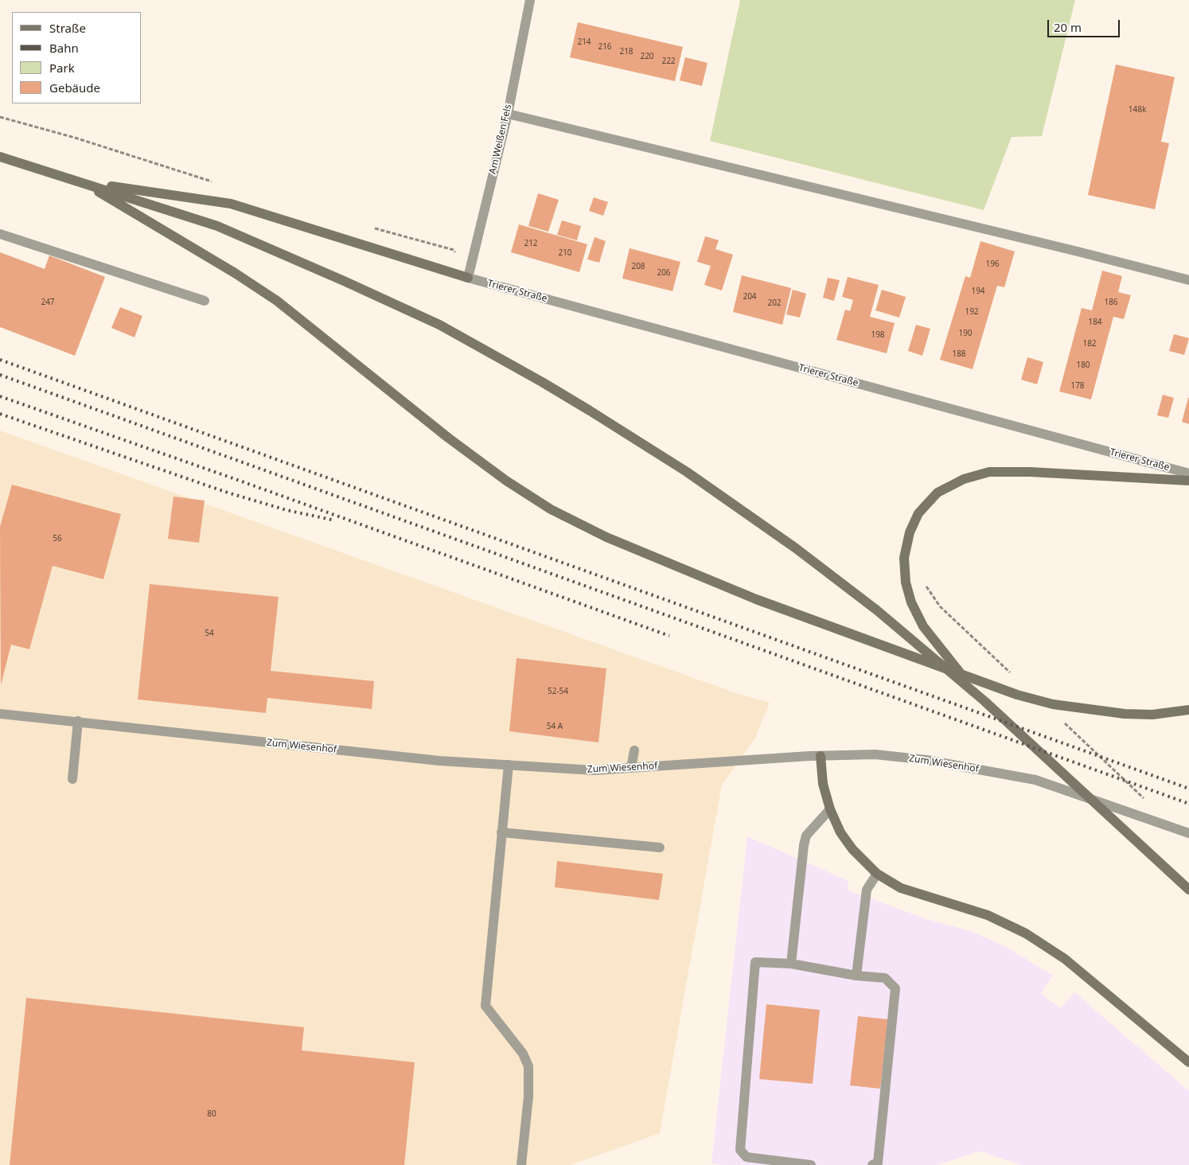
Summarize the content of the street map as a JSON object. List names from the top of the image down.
{
  "streets": {
    "street": ["Am Weißen Fels", "Trierer Straße", "Zum Wiesenhof"]
  },
  "crossings": [
    ["Am Weißen Fels", "Trierer Straße"]
  ],
  "house_numbers": [
    "214",
    "216",
    "218",
    "220",
    "222",
    "148k",
    "212",
    "210",
    "196",
    "208",
    "206",
    "194",
    "204",
    "247",
    "186",
    "202",
    "192",
    "184",
    "190",
    "198",
    "182",
    "188",
    "180",
    "178",
    "56",
    "54",
    "52-54",
    "54 A",
    "80"
  ],
  "legend": [
    "Straße",
    "Bahn",
    "Park",
    "Gebäude"
  ],
  "scale_bar": "20 m"
}
